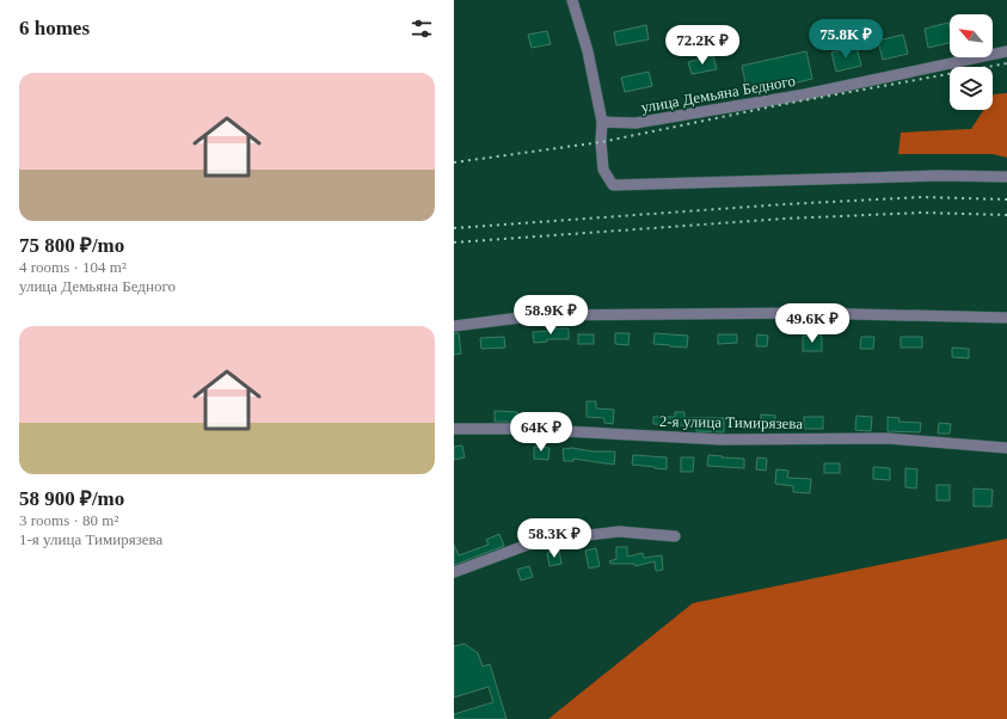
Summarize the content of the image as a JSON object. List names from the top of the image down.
{
  "streets": {
    "street": ["улица Демьяна Бедного", "2-я улица Тимирязева"]
  },
  "north": "top left",
  "page": {
    "heading": "6 homes",
    "price": [
      "75.8K ₽",
      "72.2K ₽",
      "58.9K ₽",
      "49.6K ₽",
      "64K ₽",
      "58.3K ₽"
    ],
    "list": [
      {
        "name": "75 800 ₽/mo",
        "note": "4 rooms · 104 m² · улица Демьяна Бедного"
      },
      {
        "name": "58 900 ₽/mo",
        "note": "3 rooms · 80 m² · 1-я улица Тимирязева"
      }
    ]
  }
}
